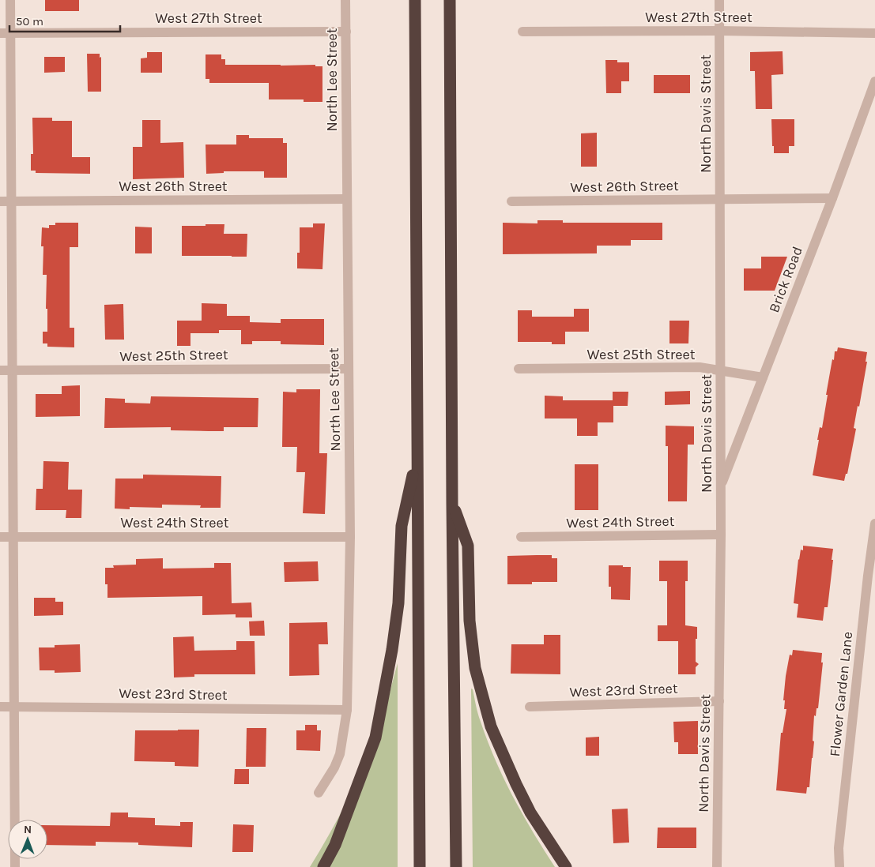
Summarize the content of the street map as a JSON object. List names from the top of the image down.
{
  "streets": {
    "street": [
      "West 27th Street",
      "North Lee Street",
      "North Davis Street",
      "West 26th Street",
      "Brick Road",
      "West 25th Street",
      "West 24th Street",
      "West 23rd Street",
      "Flower Garden Lane"
    ]
  },
  "crossings": [
    ["West 27th Street", "North Lee Street"],
    ["West 27th Street", "North Davis Street"],
    ["North Lee Street", "West 26th Street"],
    ["North Lee Street", "West 25th Street"],
    ["North Lee Street", "West 24th Street"],
    ["North Lee Street", "West 23rd Street"],
    ["North Davis Street", "West 26th Street"],
    ["North Davis Street", "Brick Road"],
    ["North Davis Street", "West 25th Street"],
    ["North Davis Street", "West 24th Street"],
    ["North Davis Street", "West 23rd Street"],
    ["West 26th Street", "Brick Road"],
    ["Brick Road", "West 25th Street"]
  ],
  "scale_bar": "50 m",
  "north": "top"
}
